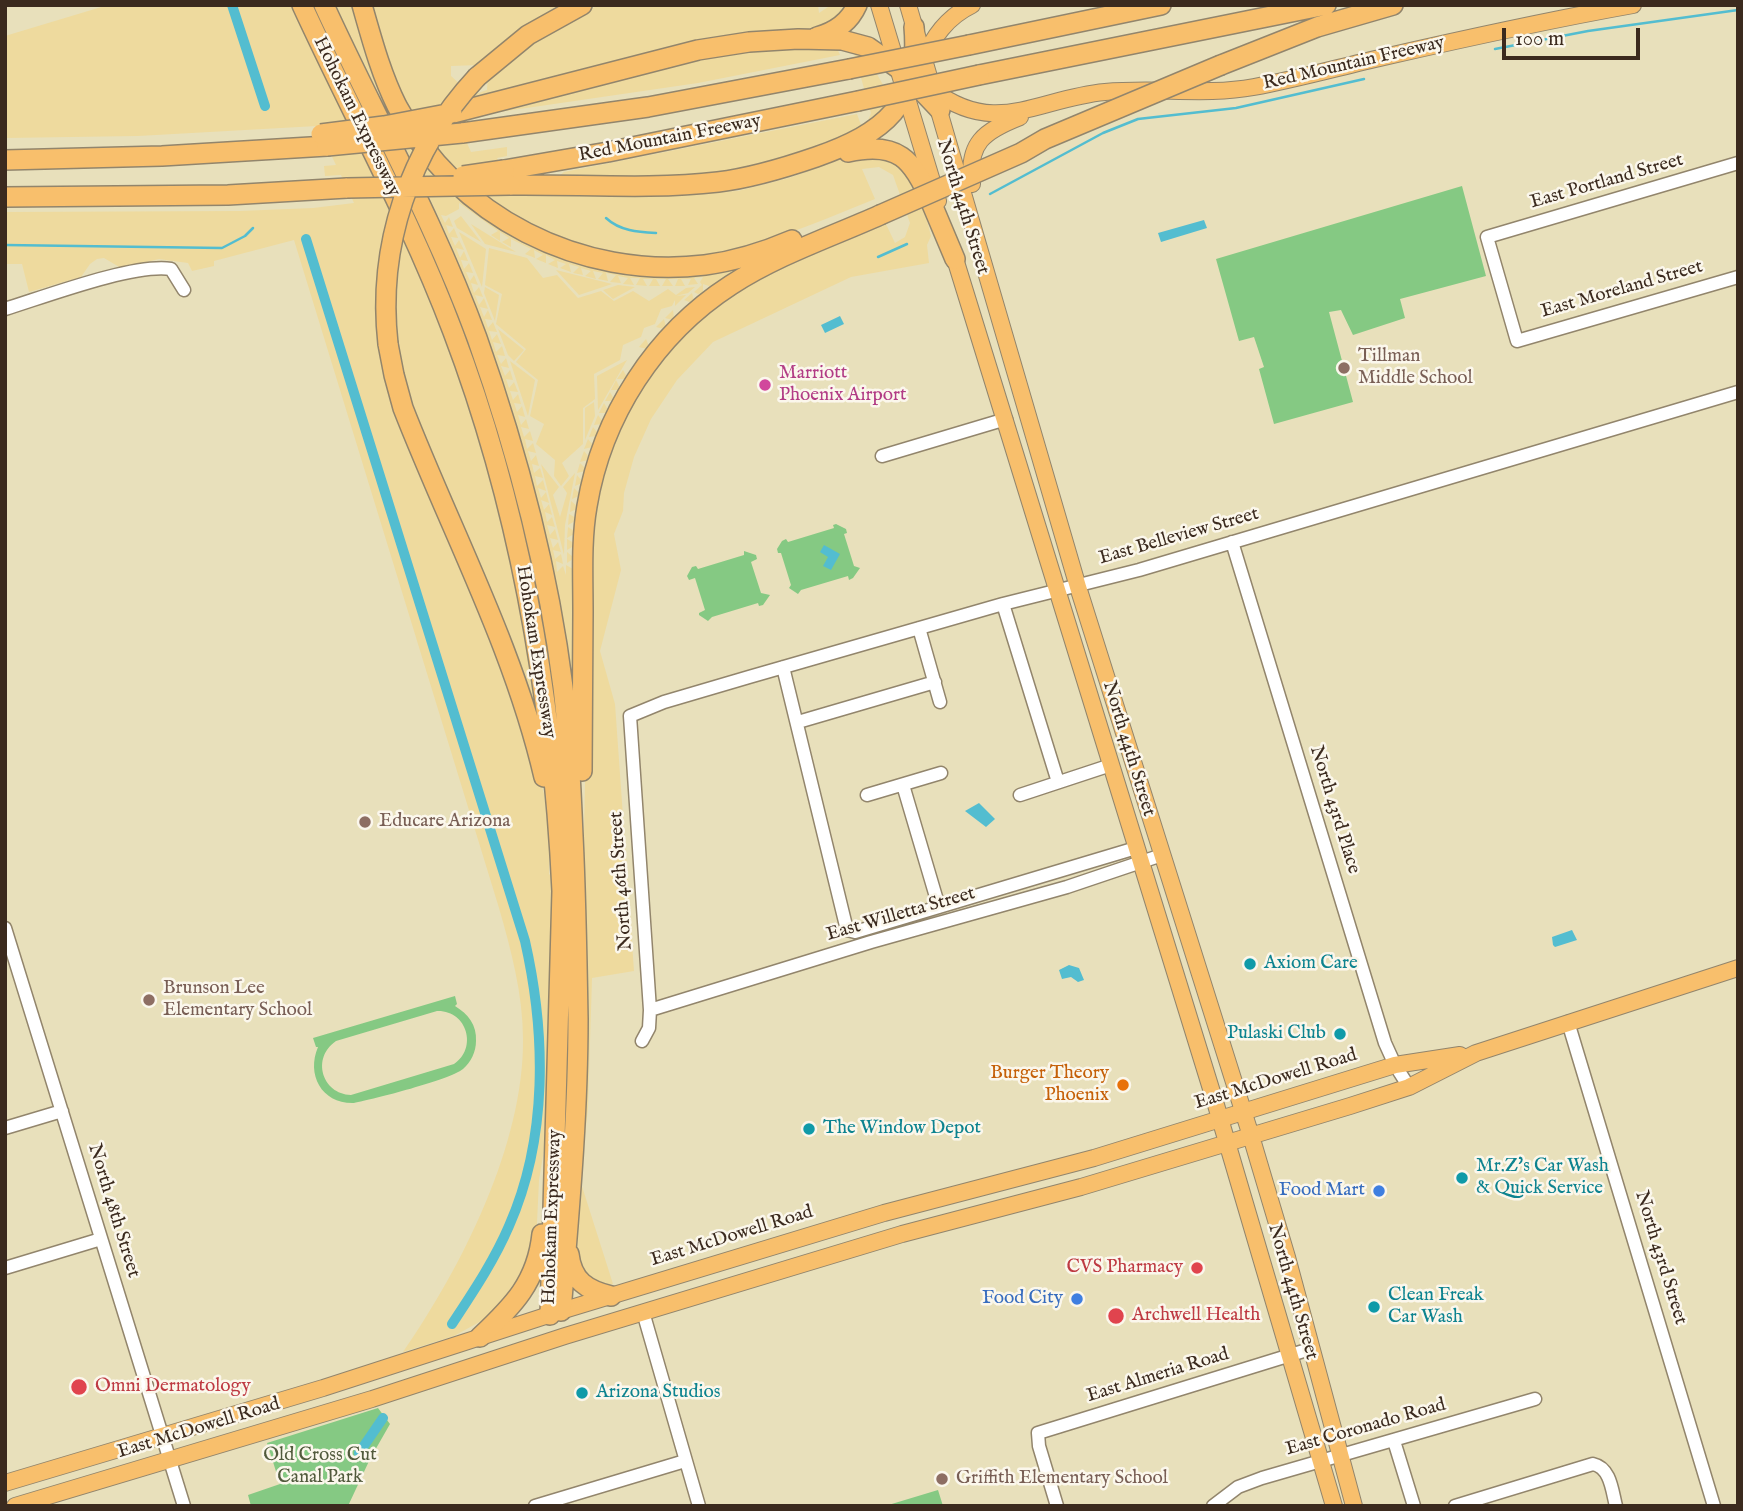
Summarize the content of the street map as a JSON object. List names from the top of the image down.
{
  "streets": {
    "highway": ["Red Mountain Freeway", "Hohokam Expressway"],
    "main road": ["North 44th Street", "East McDowell Road"],
    "street": [
      "East Portland Street",
      "East Moreland Street",
      "East Belleview Street",
      "North 43rd Place",
      "North 46th Street",
      "East Willetta Street",
      "North 48th Street",
      "North 43rd Street",
      "East Almeria Road",
      "East Coronado Road"
    ]
  },
  "crossings": [
    ["Hohokam Expressway", "East McDowell Road"],
    ["East Portland Street", "East Moreland Street"],
    ["North 44th Street", "East Belleview Street"],
    ["North 44th Street", "East Willetta Street"],
    ["North 44th Street", "East McDowell Road"],
    ["North 44th Street", "East Almeria Road"],
    ["North 44th Street", "East Coronado Road"],
    ["East Belleview Street", "North 43rd Place"],
    ["East Belleview Street", "North 46th Street"],
    ["North 43rd Place", "East McDowell Road"],
    ["North 46th Street", "East Willetta Street"],
    ["East McDowell Road", "North 48th Street"],
    ["East McDowell Road", "North 43rd Street"]
  ],
  "parks": ["Old Cross Cut Canal Park"],
  "places": [
    "Tillman Middle School",
    "Marriott Phoenix Airport",
    "Educare Arizona",
    "Axiom Care",
    "Brunson Lee Elementary School",
    "Pulaski Club",
    "Burger Theory Phoenix",
    "The Window Depot",
    "Mr.Z's Car Wash & Quick Service",
    "Food Mart",
    "CVS Pharmacy",
    "Food City",
    "Clean Freak Car Wash",
    "Archwell Health",
    "Omni Dermatology",
    "Arizona Studios",
    "Griffith Elementary School"
  ],
  "scale_bar": "100 m"
}
